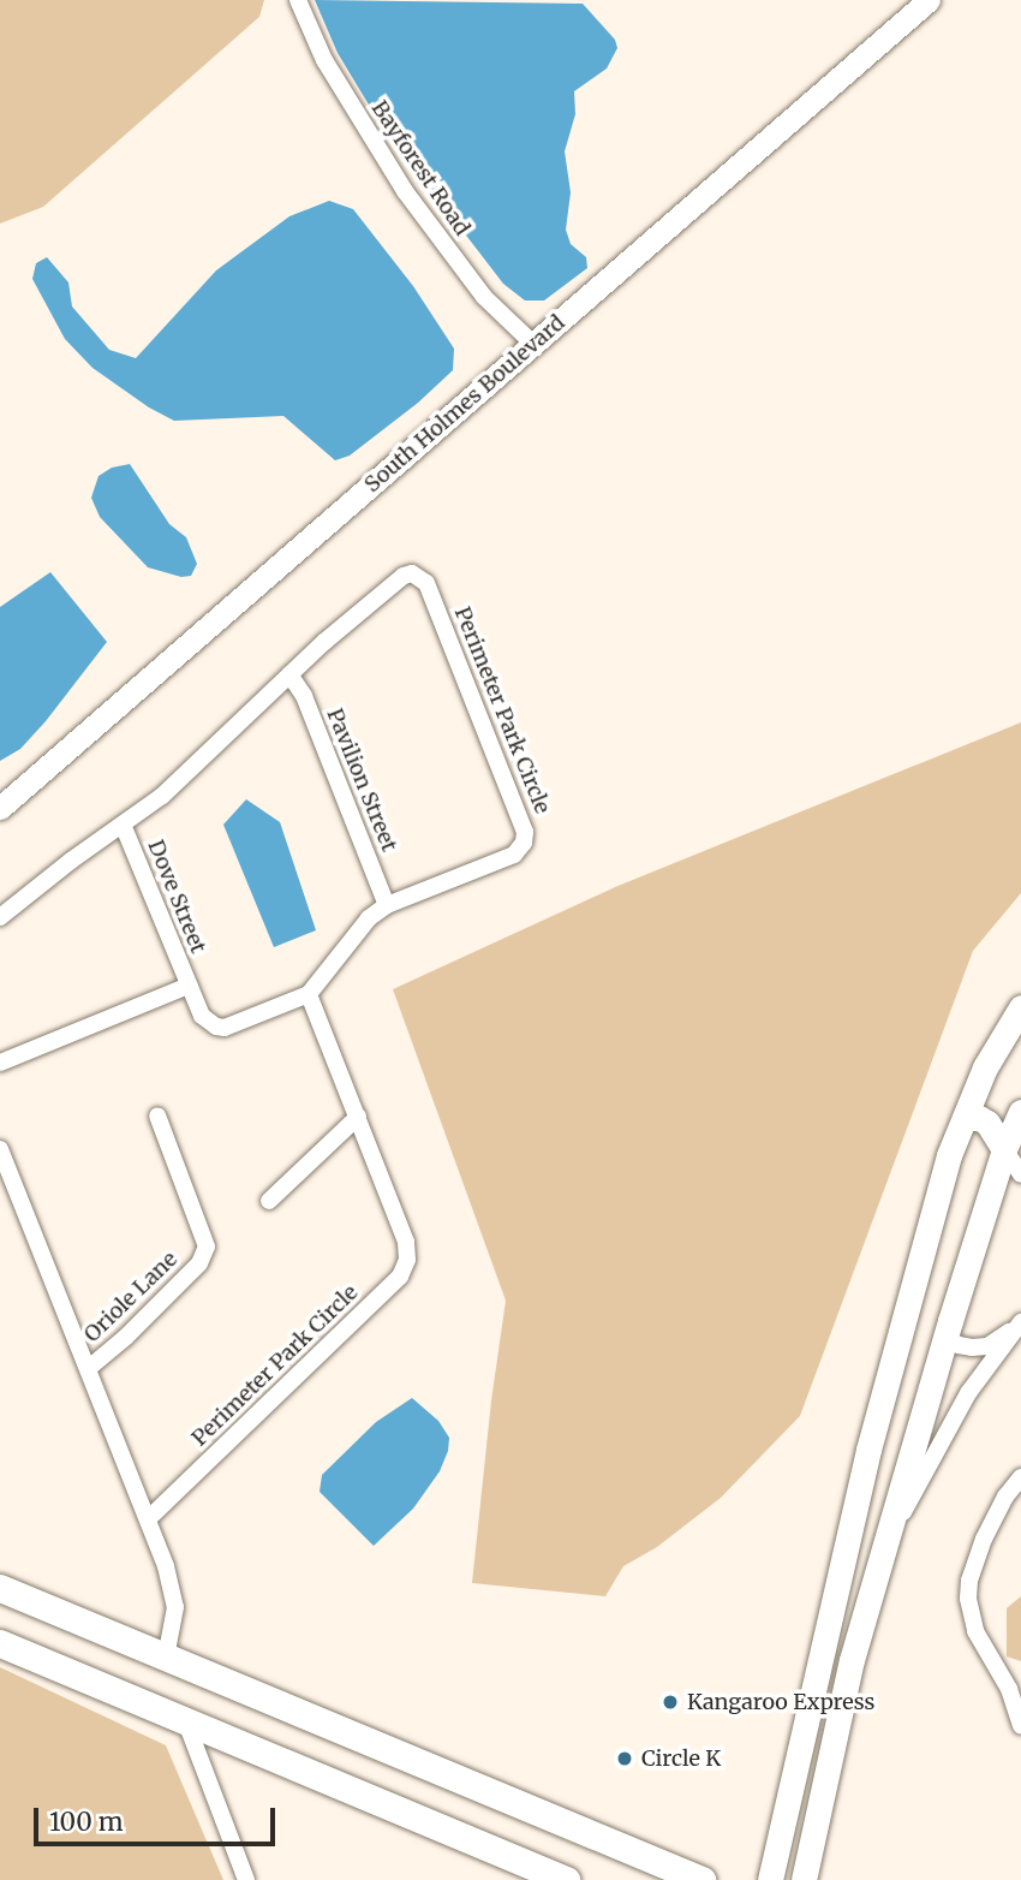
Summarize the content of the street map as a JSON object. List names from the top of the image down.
{
  "streets": {
    "main road": ["South Holmes Boulevard"],
    "street": [
      "Bayforest Road",
      "Perimeter Park Circle",
      "Pavilion Street",
      "Dove Street",
      "Oriole Lane"
    ]
  },
  "crossings": [
    ["Bayforest Road", "South Holmes Boulevard"],
    ["Perimeter Park Circle", "Pavilion Street"],
    ["Perimeter Park Circle", "Dove Street"]
  ],
  "places": ["Kangaroo Express", "Circle K"],
  "scale_bar": "100 m"
}
